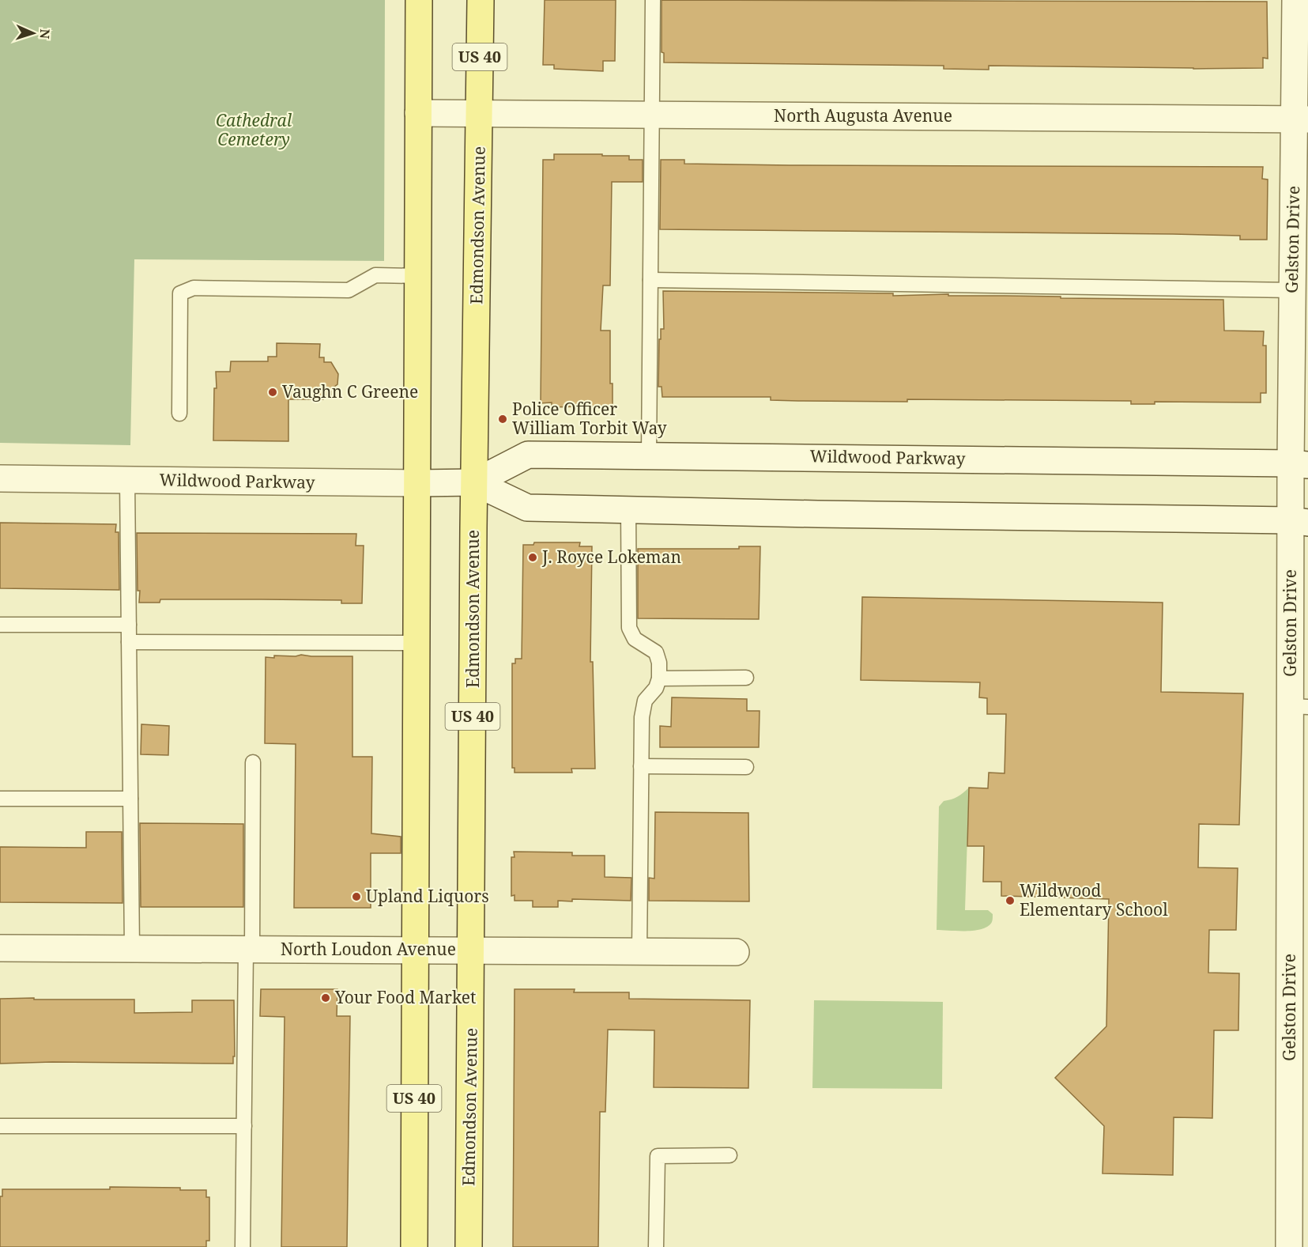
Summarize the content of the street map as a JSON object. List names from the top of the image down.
{
  "streets": {
    "main road": ["US 40", "Edmondson Avenue"],
    "street": [
      "North Augusta Avenue",
      "Gelston Drive",
      "Wildwood Parkway",
      "North Loudon Avenue"
    ]
  },
  "crossings": [
    ["US 40", "North Augusta Avenue"],
    ["US 40", "Wildwood Parkway"],
    ["US 40", "North Loudon Avenue"],
    ["North Augusta Avenue", "Edmondson Avenue"],
    ["North Augusta Avenue", "Gelston Drive"],
    ["Edmondson Avenue", "Wildwood Parkway"],
    ["Edmondson Avenue", "North Loudon Avenue"],
    ["Gelston Drive", "Wildwood Parkway"]
  ],
  "parks": ["Cathedral Cemetery"],
  "places": [
    "Vaughn C Greene",
    "Police Officer William Torbit Way",
    "J. Royce Lokeman",
    "Upland Liquors",
    "Wildwood Elementary School",
    "Your Food Market"
  ],
  "north": "right"
}
